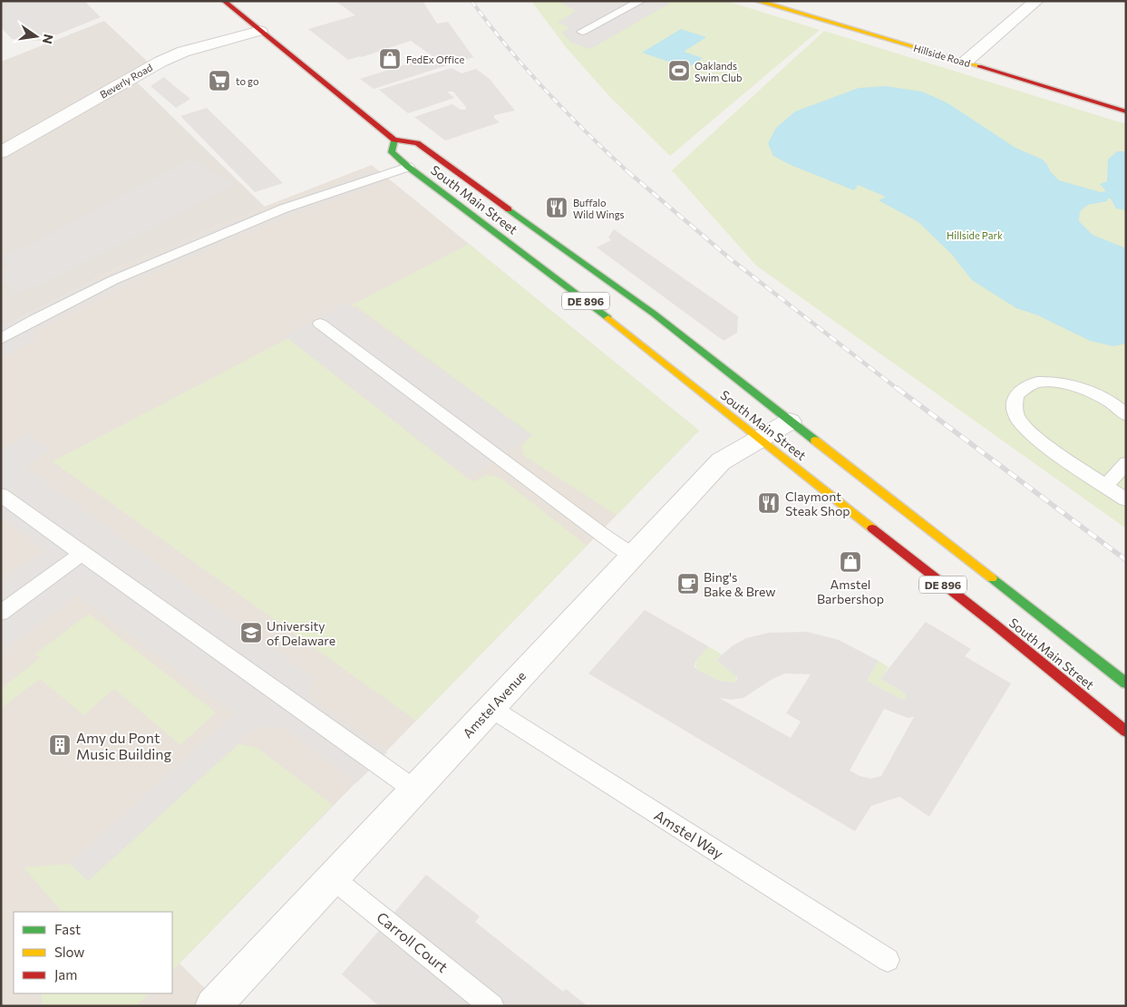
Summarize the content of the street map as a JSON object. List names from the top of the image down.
{
  "streets": {
    "main road": ["Hillside Road", "South Main Street", "DE 896"],
    "street": ["Beverly Road", "Amstel Avenue"],
    "lane": ["Amstel Way", "Carroll Court"]
  },
  "crossings": [
    ["Beverly Road", "South Main Street"],
    ["South Main Street", "Amstel Avenue"],
    ["Amstel Avenue", "Amstel Way"],
    ["Amstel Avenue", "Carroll Court"]
  ],
  "parks": ["Hillside Park"],
  "places": {
    "shop": ["FedEx Office", "Amstel Barbershop"],
    "sports": ["Oaklands Swim Club"],
    "supermarket": ["to go"],
    "restaurant": ["Buffalo Wild Wings", "Claymont Steak Shop"],
    "cafe": ["Bing's Bake & Brew"],
    "school or university": ["University of Delaware"],
    "building": ["Amy du Pont Music Building"]
  },
  "legend": ["Fast", "Slow", "Jam"],
  "north": "right"
}
